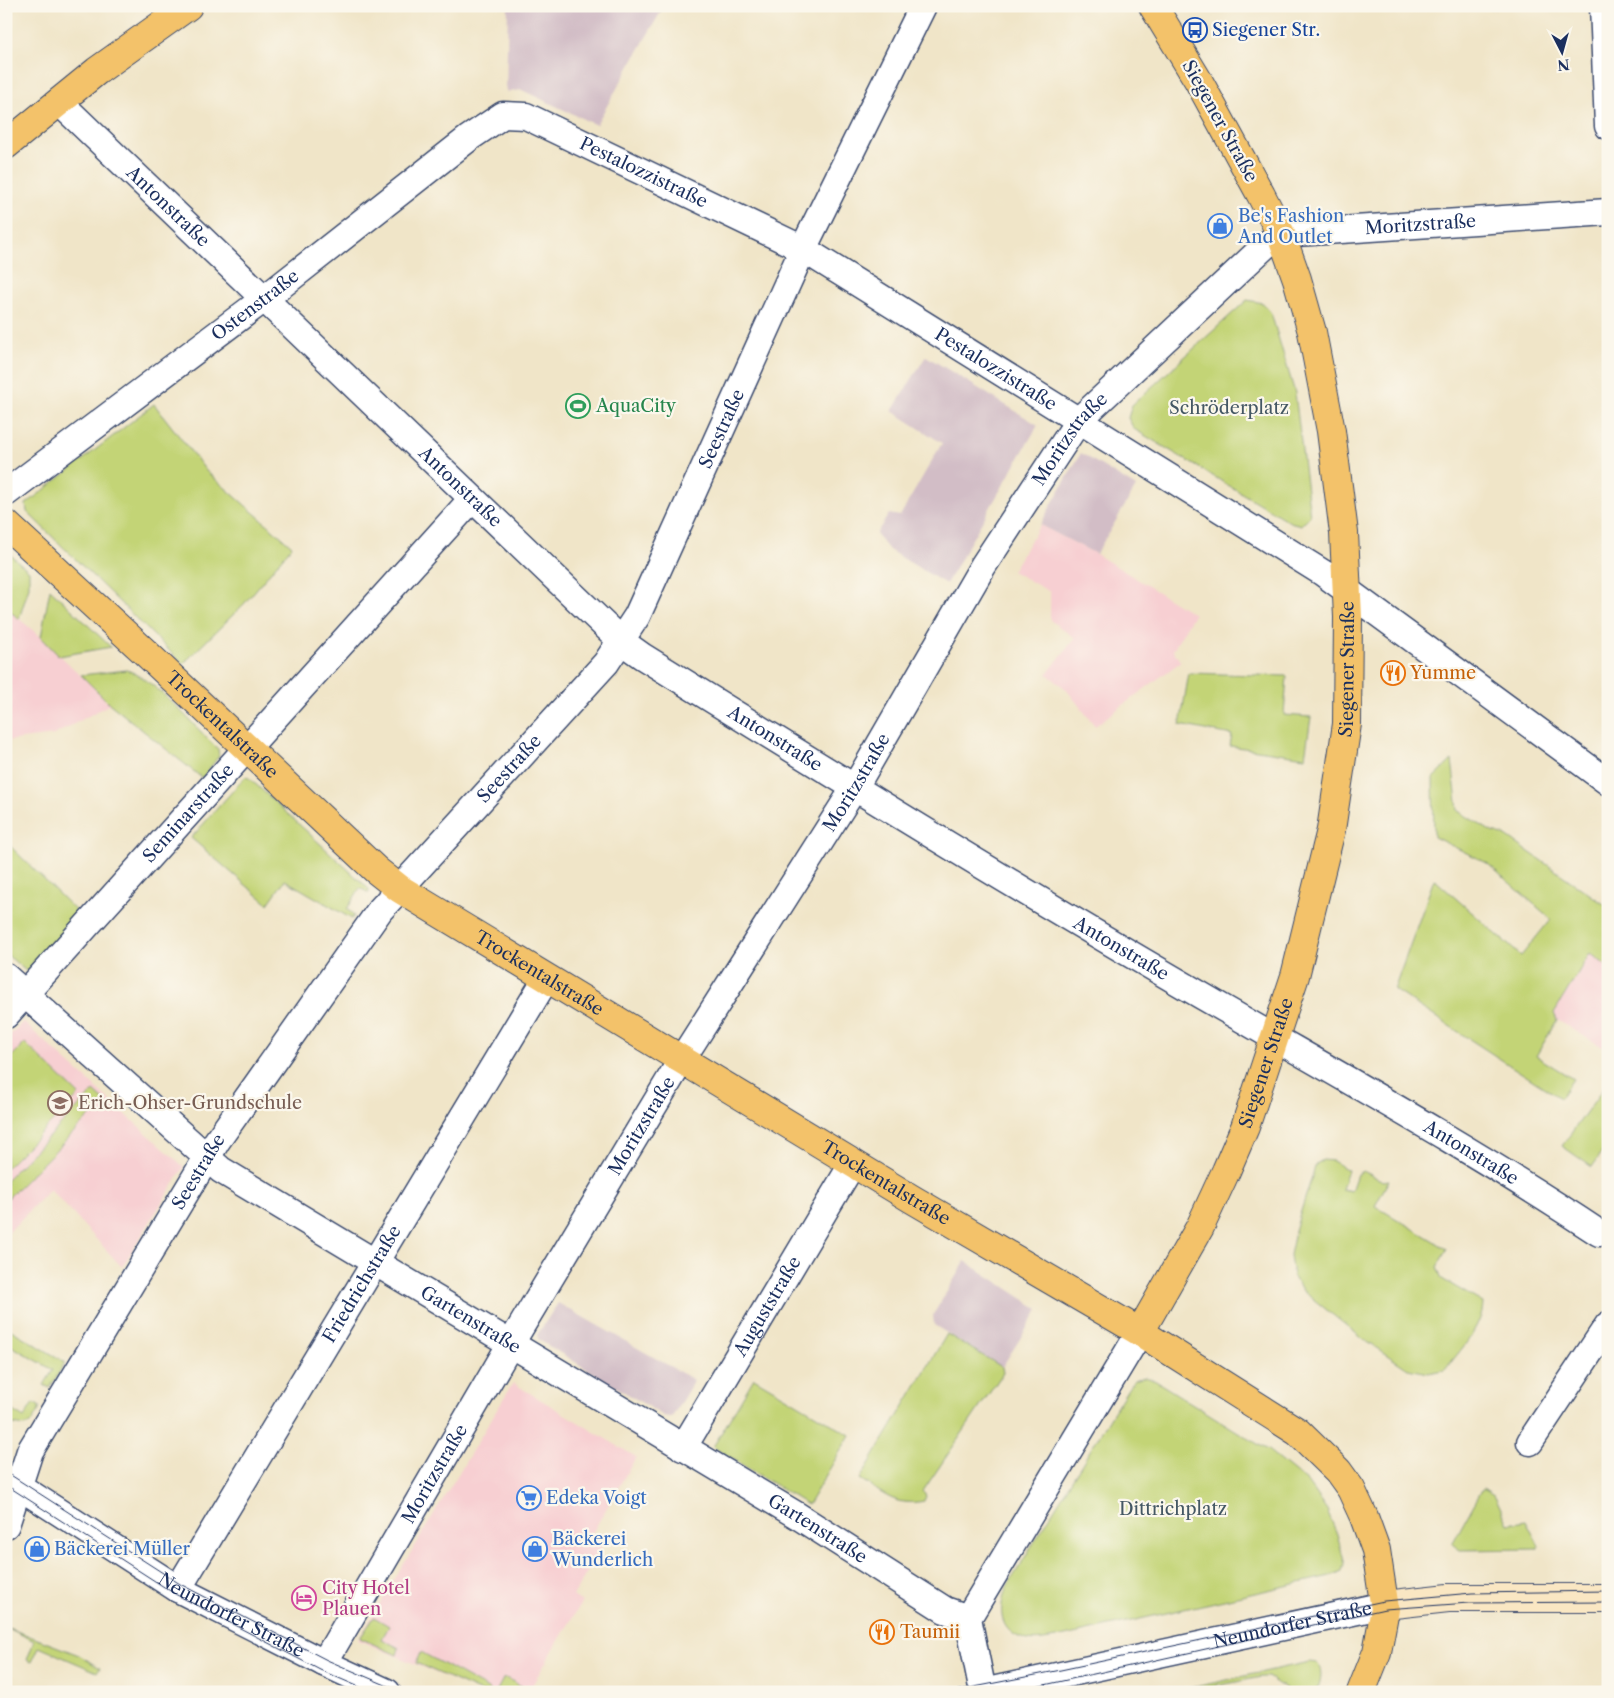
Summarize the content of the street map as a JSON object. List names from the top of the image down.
{
  "streets": {
    "main road": ["Siegener Straße", "Trockentalstraße"],
    "street": [
      "Pestalozzistraße",
      "Antonstraße",
      "Moritzstraße",
      "Ostenstraße",
      "Seestraße",
      "Seminarstraße",
      "Friedrichstraße",
      "Auguststraße",
      "Gartenstraße",
      "Neundorfer Straße"
    ]
  },
  "crossings": [
    ["Siegener Straße", "Pestalozzistraße"],
    ["Siegener Straße", "Antonstraße"],
    ["Siegener Straße", "Moritzstraße"],
    ["Siegener Straße", "Trockentalstraße"],
    ["Pestalozzistraße", "Moritzstraße"],
    ["Pestalozzistraße", "Ostenstraße"],
    ["Pestalozzistraße", "Seestraße"],
    ["Antonstraße", "Moritzstraße"],
    ["Antonstraße", "Ostenstraße"],
    ["Antonstraße", "Seestraße"],
    ["Antonstraße", "Seminarstraße"],
    ["Moritzstraße", "Trockentalstraße"],
    ["Moritzstraße", "Gartenstraße"],
    ["Moritzstraße", "Neundorfer Straße"],
    ["Seestraße", "Trockentalstraße"],
    ["Seestraße", "Gartenstraße"],
    ["Seestraße", "Neundorfer Straße"],
    ["Trockentalstraße", "Seminarstraße"],
    ["Trockentalstraße", "Friedrichstraße"],
    ["Trockentalstraße", "Auguststraße"],
    ["Seminarstraße", "Gartenstraße"],
    ["Friedrichstraße", "Gartenstraße"],
    ["Friedrichstraße", "Neundorfer Straße"],
    ["Auguststraße", "Gartenstraße"]
  ],
  "parks": ["Schröderplatz", "Dittrichplatz"],
  "places": {
    "bus stop": ["Siegener Str."],
    "shop": ["Be's Fashion And Outlet", "Bäckerei Müller", "Bäckerei Wunderlich"],
    "sports": ["AquaCity"],
    "restaurant": ["Yumme", "Taumii"],
    "school or university": ["Erich-Ohser-Grundschule"],
    "supermarket": ["Edeka Voigt"],
    "hotel": ["City Hotel Plauen"]
  },
  "north": "bottom"
}
